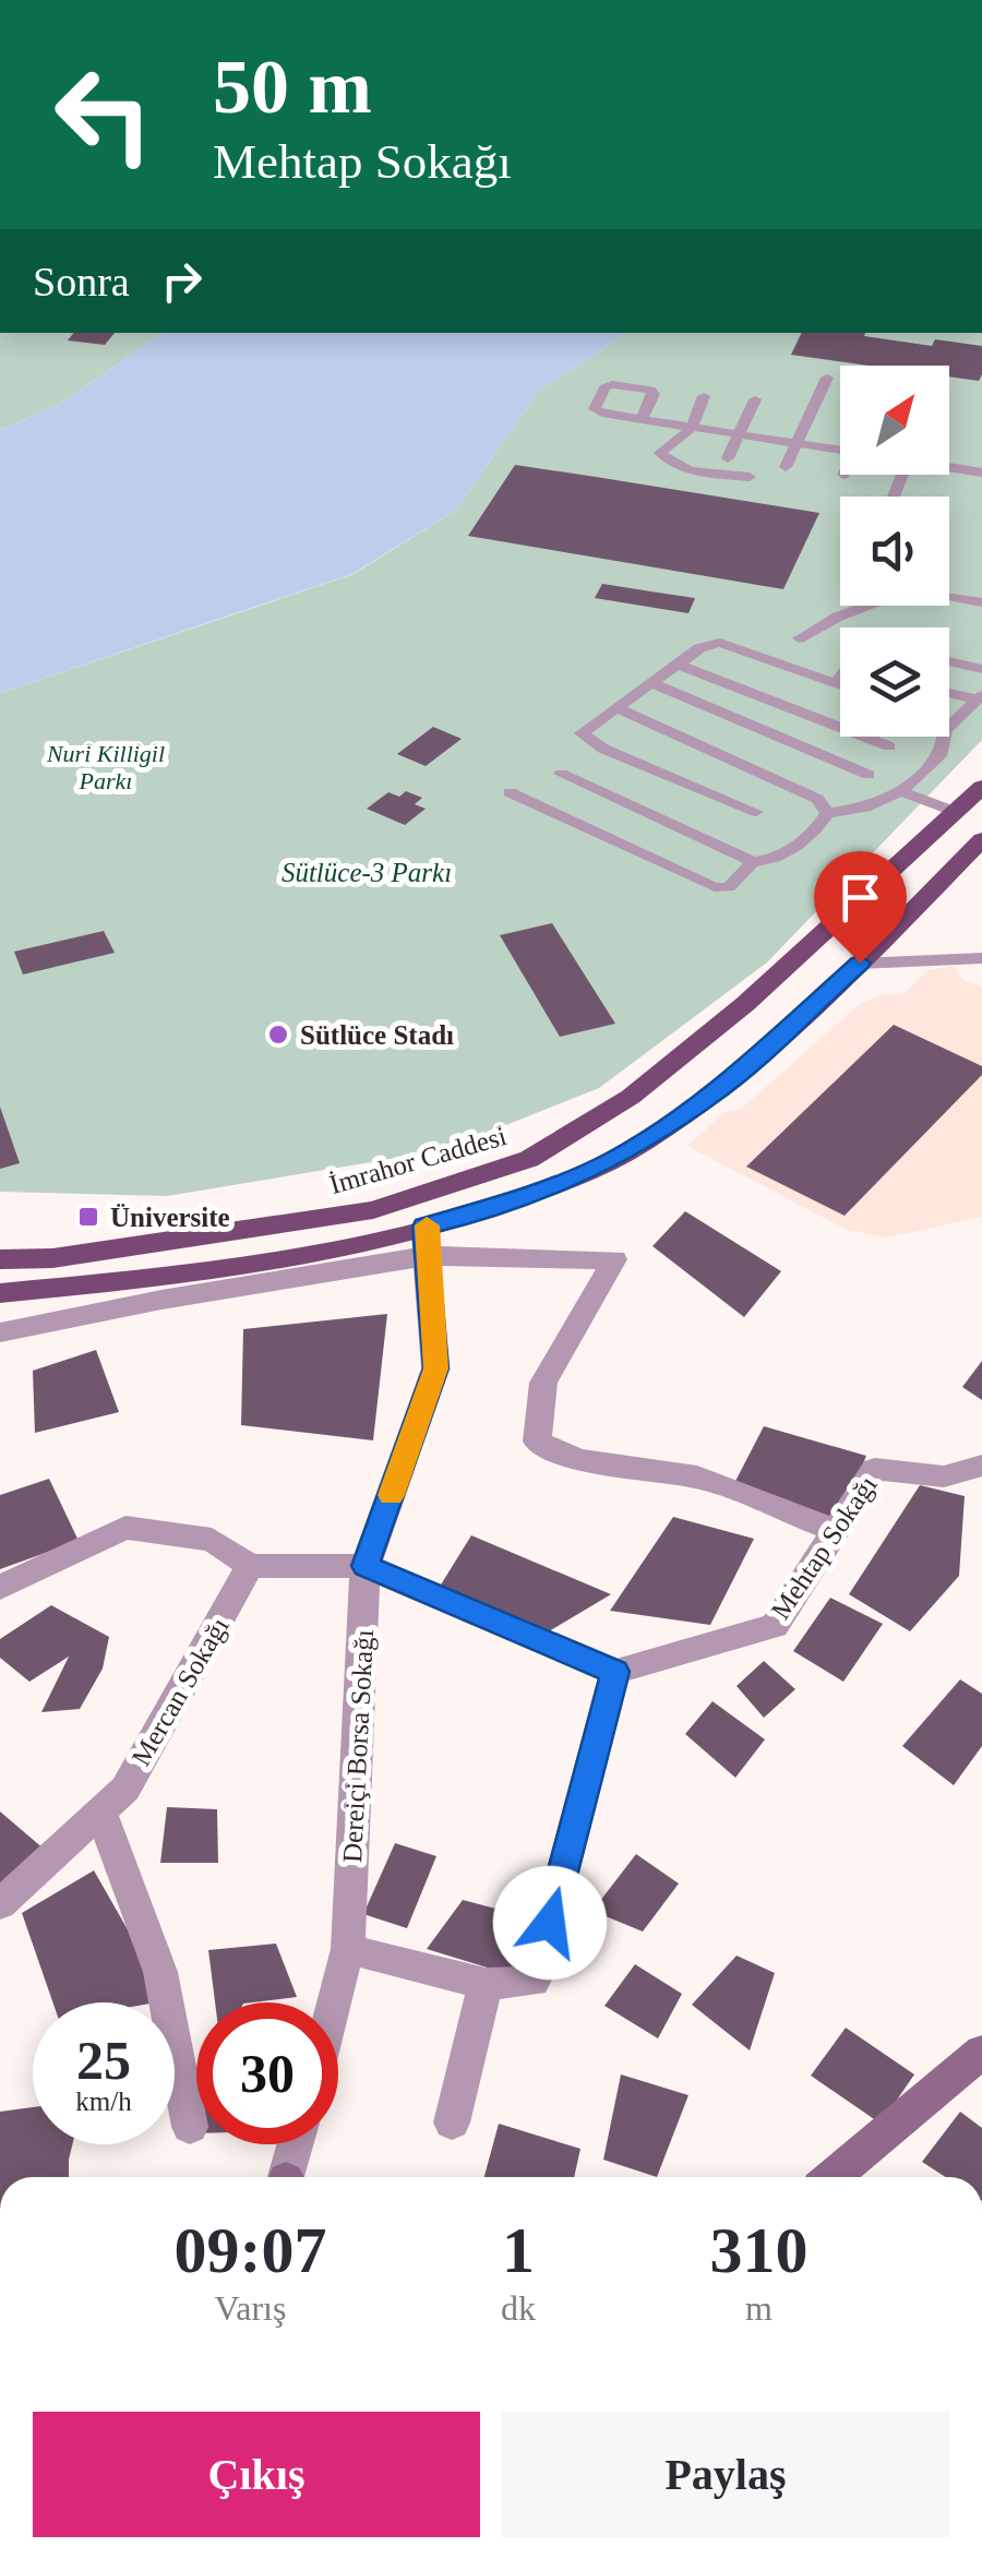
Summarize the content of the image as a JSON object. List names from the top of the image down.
{
  "streets": {
    "main road": ["İmrahor Caddesi"],
    "street": ["Mehtap Sokağı", "Mercan Sokağı", "Dereiçi Borsa Sokağı"]
  },
  "parks": ["Nuri Killigil Parkı", "Sütlüce-3 Parkı"],
  "places": {
    "other": ["Sütlüce Stadı"],
    "transit": ["Üniversite"]
  },
  "north": "top right",
  "page": {
    "turn": ["50 m", "Mehtap Sokağı"],
    "then": "Sonra",
    "speed": "25 km/h",
    "limit": "30",
    "eta": [
      "09:07",
      "Varış",
      "1",
      "dk",
      "310",
      "m"
    ],
    "buttons": ["Çıkış", "Paylaş"]
  }
}
